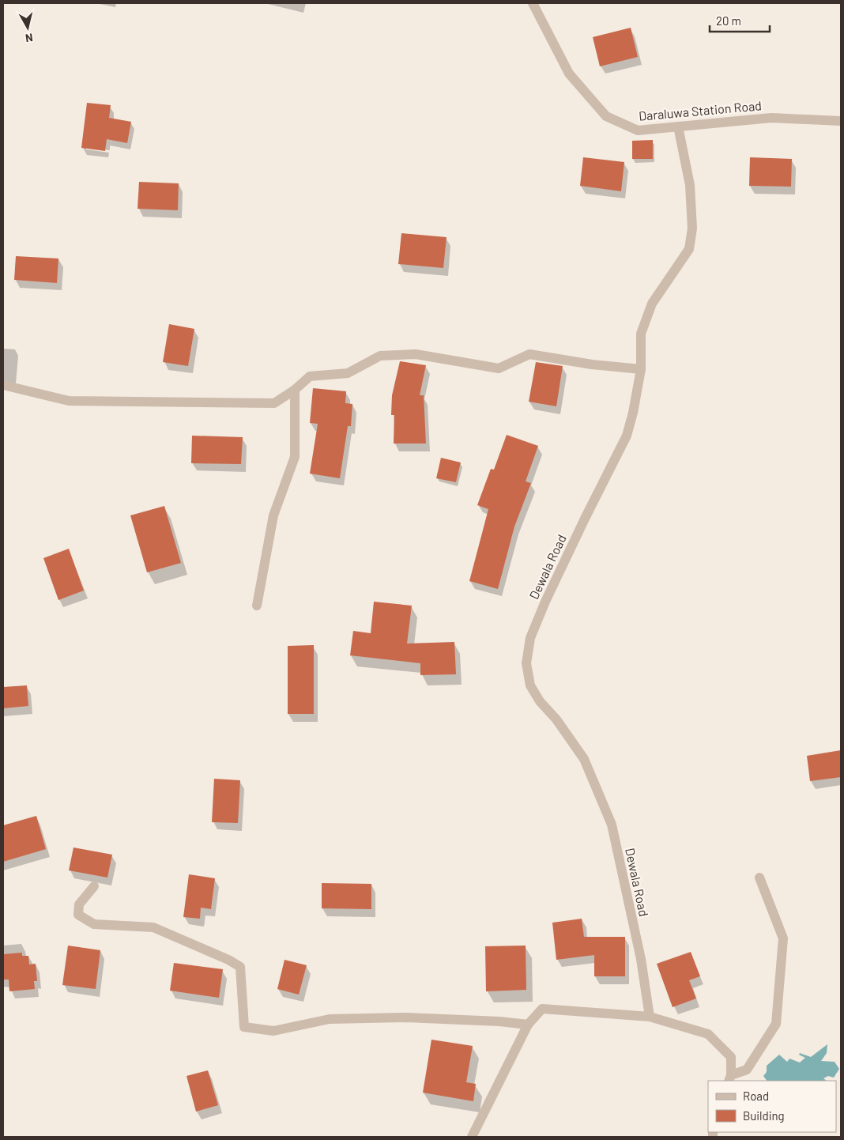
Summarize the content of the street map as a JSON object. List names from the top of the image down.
{
  "streets": {
    "street": ["Daraluwa Station Road", "Dewala Road"]
  },
  "crossings": [
    ["Daraluwa Station Road", "Dewala Road"]
  ],
  "legend": ["Road", "Building"],
  "scale_bar": "20 m",
  "north": "bottom"
}
